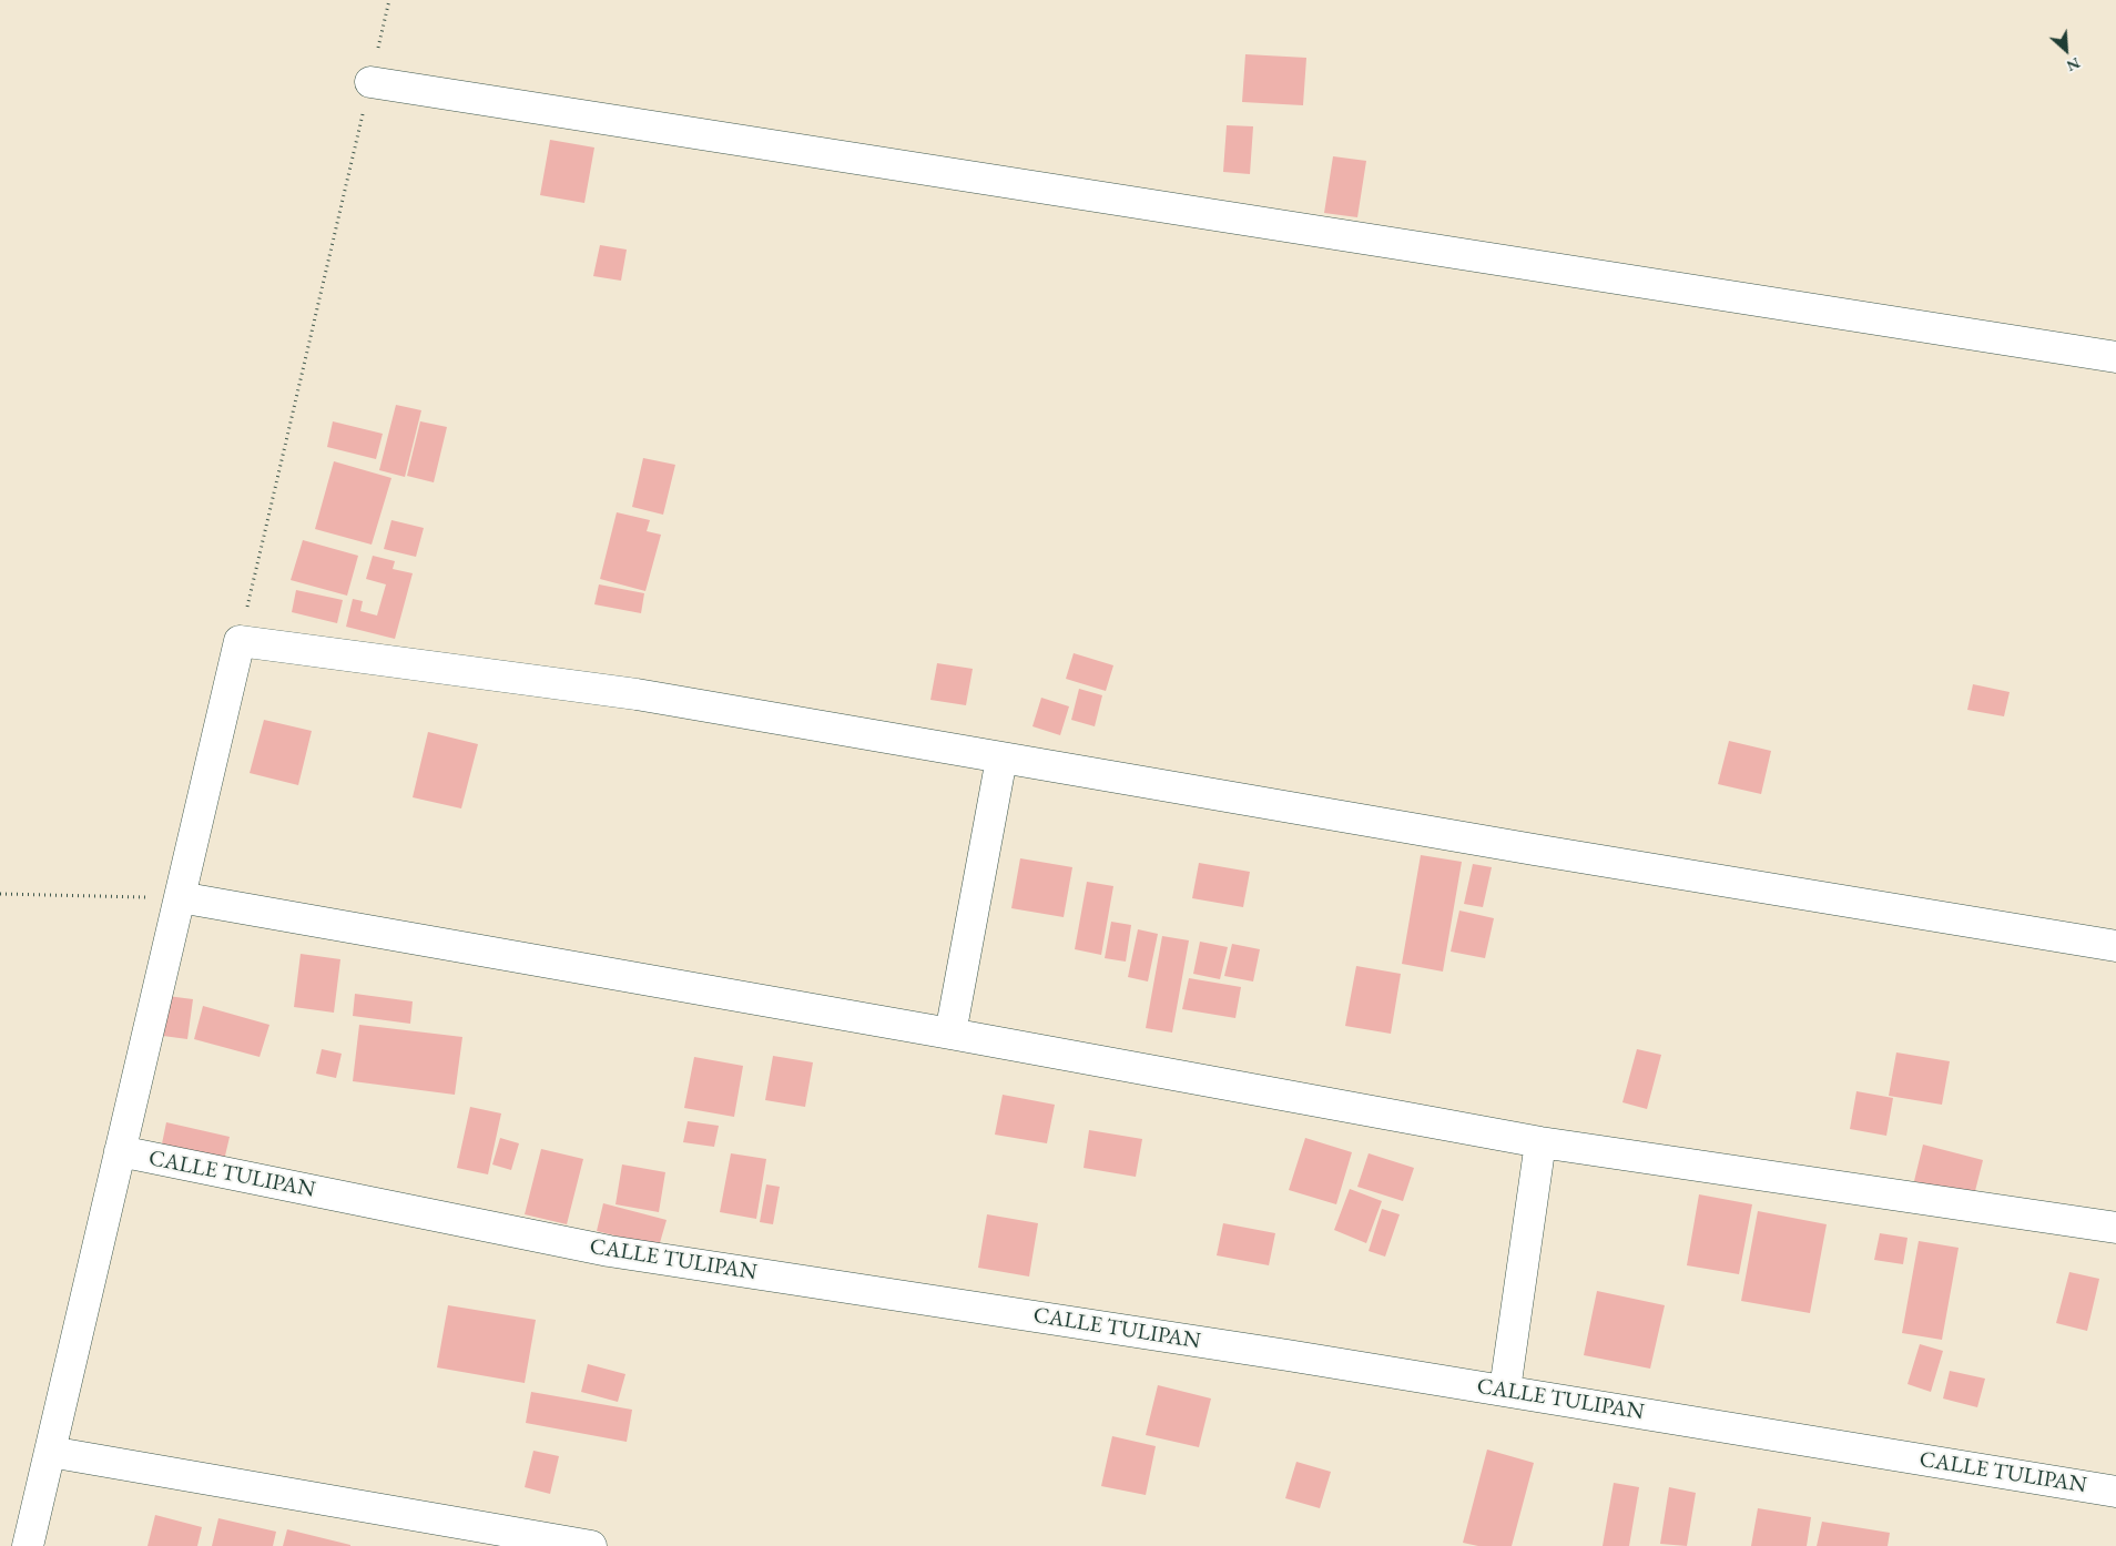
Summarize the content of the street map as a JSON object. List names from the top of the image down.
{
  "streets": {
    "street": ["CALLE TULIPAN"]
  },
  "north": "bottom right"
}
